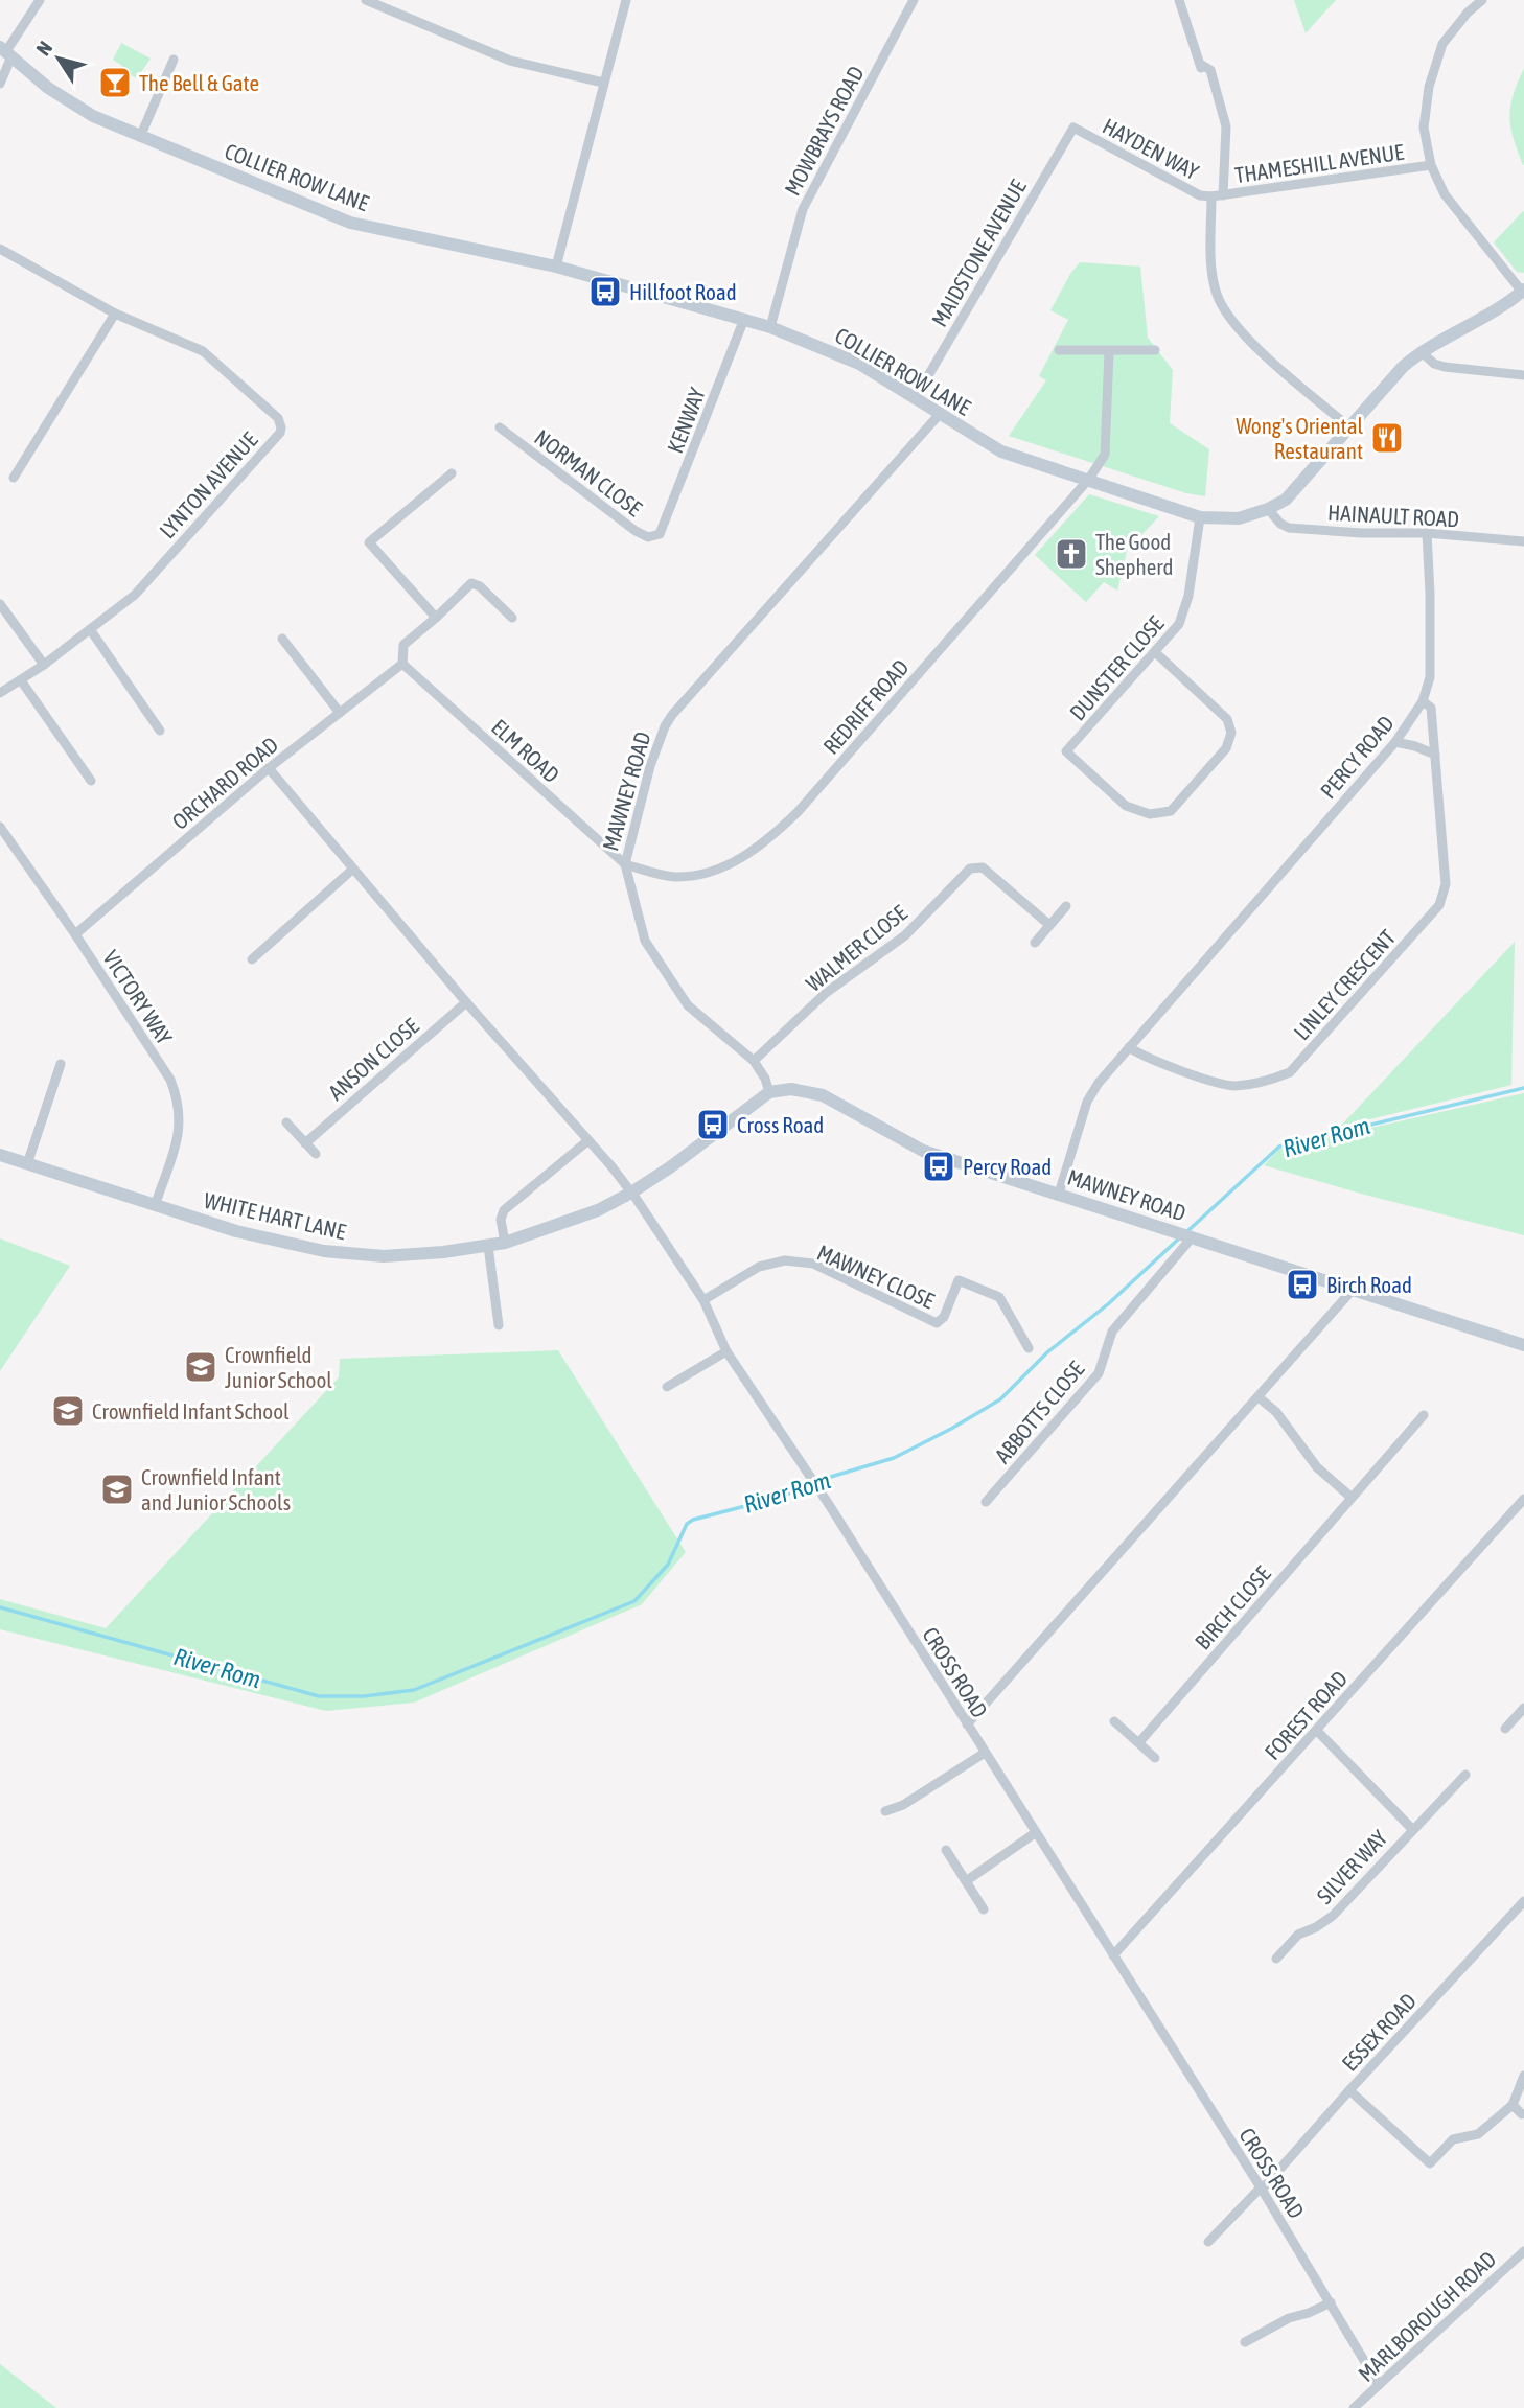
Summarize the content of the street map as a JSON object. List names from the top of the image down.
{
  "streets": {
    "main road": ["COLLIER ROW LANE", "MAWNEY ROAD", "WHITE HART LANE"],
    "street": [
      "MOWBRAYS ROAD",
      "HAYDEN WAY",
      "THAMESHILL AVENUE",
      "MAIDSTONE AVENUE",
      "KENWAY",
      "NORMAN CLOSE",
      "LYNTON AVENUE",
      "HAINAULT ROAD",
      "DUNSTER CLOSE",
      "REDRIFF ROAD",
      "ELM ROAD",
      "PERCY ROAD",
      "ORCHARD ROAD",
      "WALMER CLOSE",
      "LINLEY CRESCENT",
      "VICTORY WAY",
      "ANSON CLOSE",
      "MAWNEY CLOSE",
      "ABBOTTS CLOSE",
      "BIRCH CLOSE",
      "CROSS ROAD",
      "FOREST ROAD",
      "SILVER WAY",
      "ESSEX ROAD",
      "MARLBOROUGH ROAD"
    ]
  },
  "crossings": [
    ["MOWBRAYS ROAD", "COLLIER ROW LANE"],
    ["HAYDEN WAY", "THAMESHILL AVENUE"],
    ["HAYDEN WAY", "MAIDSTONE AVENUE"],
    ["COLLIER ROW LANE", "MAIDSTONE AVENUE"],
    ["COLLIER ROW LANE", "KENWAY"],
    ["COLLIER ROW LANE", "HAINAULT ROAD"],
    ["COLLIER ROW LANE", "DUNSTER CLOSE"],
    ["COLLIER ROW LANE", "REDRIFF ROAD"],
    ["COLLIER ROW LANE", "MAWNEY ROAD"],
    ["KENWAY", "NORMAN CLOSE"],
    ["HAINAULT ROAD", "PERCY ROAD"],
    ["REDRIFF ROAD", "ELM ROAD"],
    ["REDRIFF ROAD", "MAWNEY ROAD"],
    ["ELM ROAD", "ORCHARD ROAD"],
    ["ELM ROAD", "MAWNEY ROAD"],
    ["PERCY ROAD", "MAWNEY ROAD"],
    ["PERCY ROAD", "LINLEY CRESCENT"],
    ["ORCHARD ROAD", "VICTORY WAY"],
    ["ORCHARD ROAD", "CROSS ROAD"],
    ["MAWNEY ROAD", "WALMER CLOSE"],
    ["MAWNEY ROAD", "WHITE HART LANE"],
    ["MAWNEY ROAD", "ABBOTTS CLOSE"],
    ["VICTORY WAY", "WHITE HART LANE"],
    ["ANSON CLOSE", "CROSS ROAD"],
    ["WHITE HART LANE", "CROSS ROAD"],
    ["MAWNEY CLOSE", "CROSS ROAD"],
    ["CROSS ROAD", "FOREST ROAD"],
    ["CROSS ROAD", "ESSEX ROAD"],
    ["CROSS ROAD", "MARLBOROUGH ROAD"],
    ["FOREST ROAD", "SILVER WAY"]
  ],
  "water": ["River Rom"],
  "places": {
    "bar": ["The Bell & Gate"],
    "bus stop": [
      "Hillfoot Road",
      "Cross Road",
      "Percy Road",
      "Birch Road"
    ],
    "restaurant": ["Wong's Oriental Restaurant"],
    "church": ["The Good Shepherd"],
    "school or university": ["Crownfield Junior School", "Crownfield Infant School", "Crownfield Infant and Junior Schools"]
  },
  "north": "top left"
}
